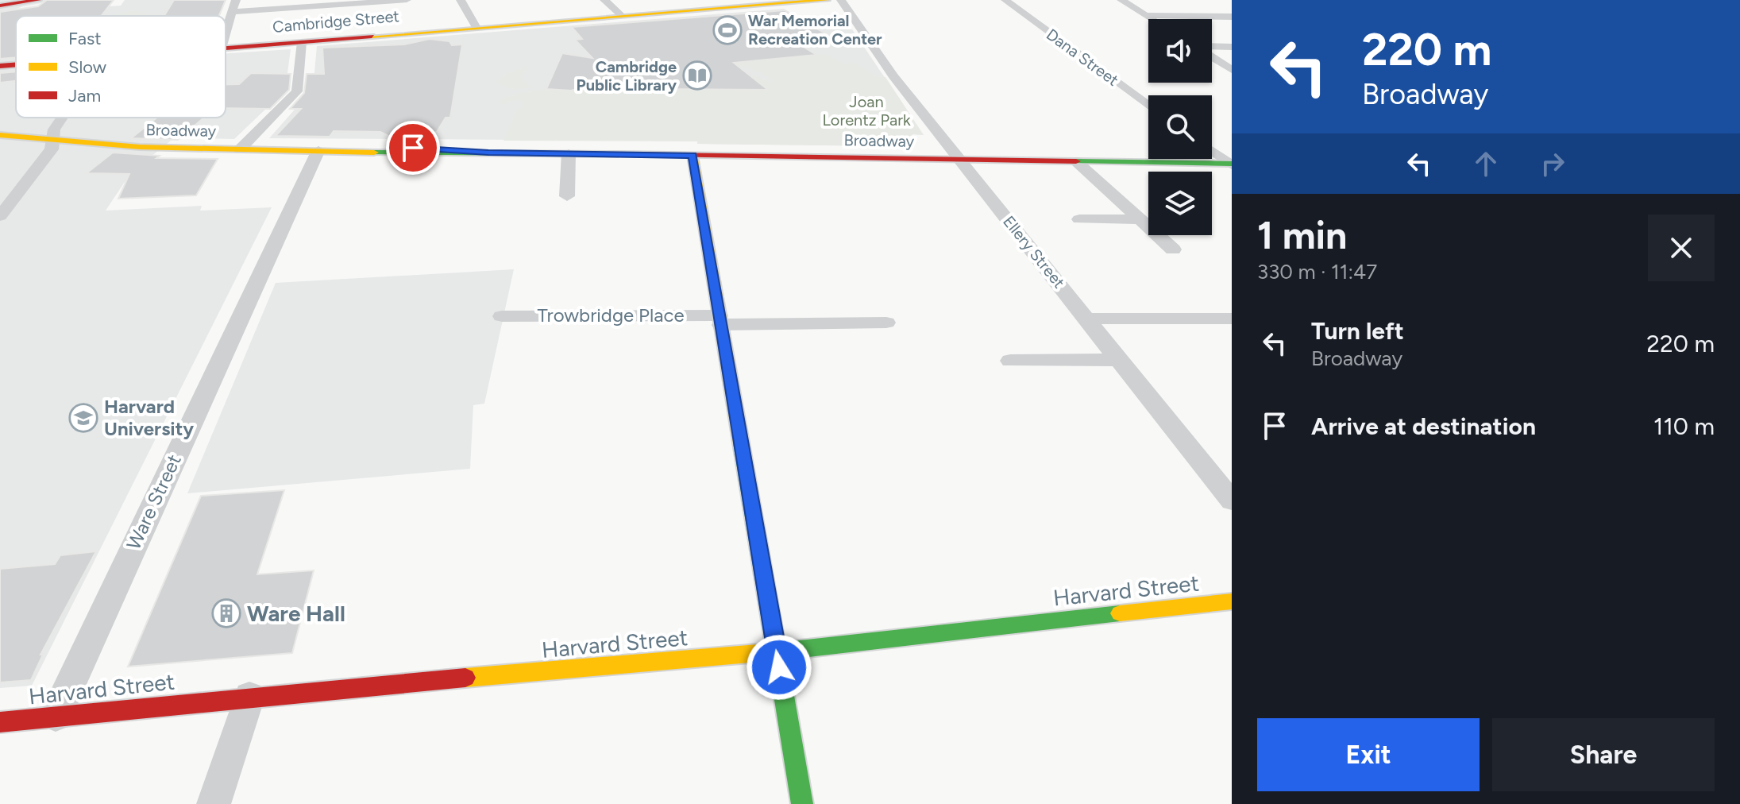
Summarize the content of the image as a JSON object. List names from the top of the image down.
{
  "streets": {
    "main road": ["Cambridge Street", "Broadway", "Harvard Street"],
    "street": [
      "Dana Street",
      "Ellery Street",
      "Trowbridge Place",
      "Ware Street"
    ]
  },
  "crossings": [
    ["Broadway", "Ellery Street"],
    ["Broadway", "Ware Street"],
    ["Ware Street", "Harvard Street"]
  ],
  "parks": ["Joan Lorentz Park"],
  "places": {
    "sports": ["War Memorial Recreation Center"],
    "library": ["Cambridge Public Library"],
    "school or university": ["Harvard University"],
    "building": ["Ware Hall"]
  },
  "legend": ["Fast", "Slow", "Jam"],
  "page": {
    "turn": ["220 m", "Broadway"],
    "heading": ["1 min", "330 m · 11:47"],
    "list": [
      {
        "name": "Turn left",
        "note": "Broadway",
        "value": "220 m"
      },
      {
        "name": "Arrive at destination",
        "value": "110 m"
      }
    ],
    "buttons": ["Exit", "Share"]
  }
}
